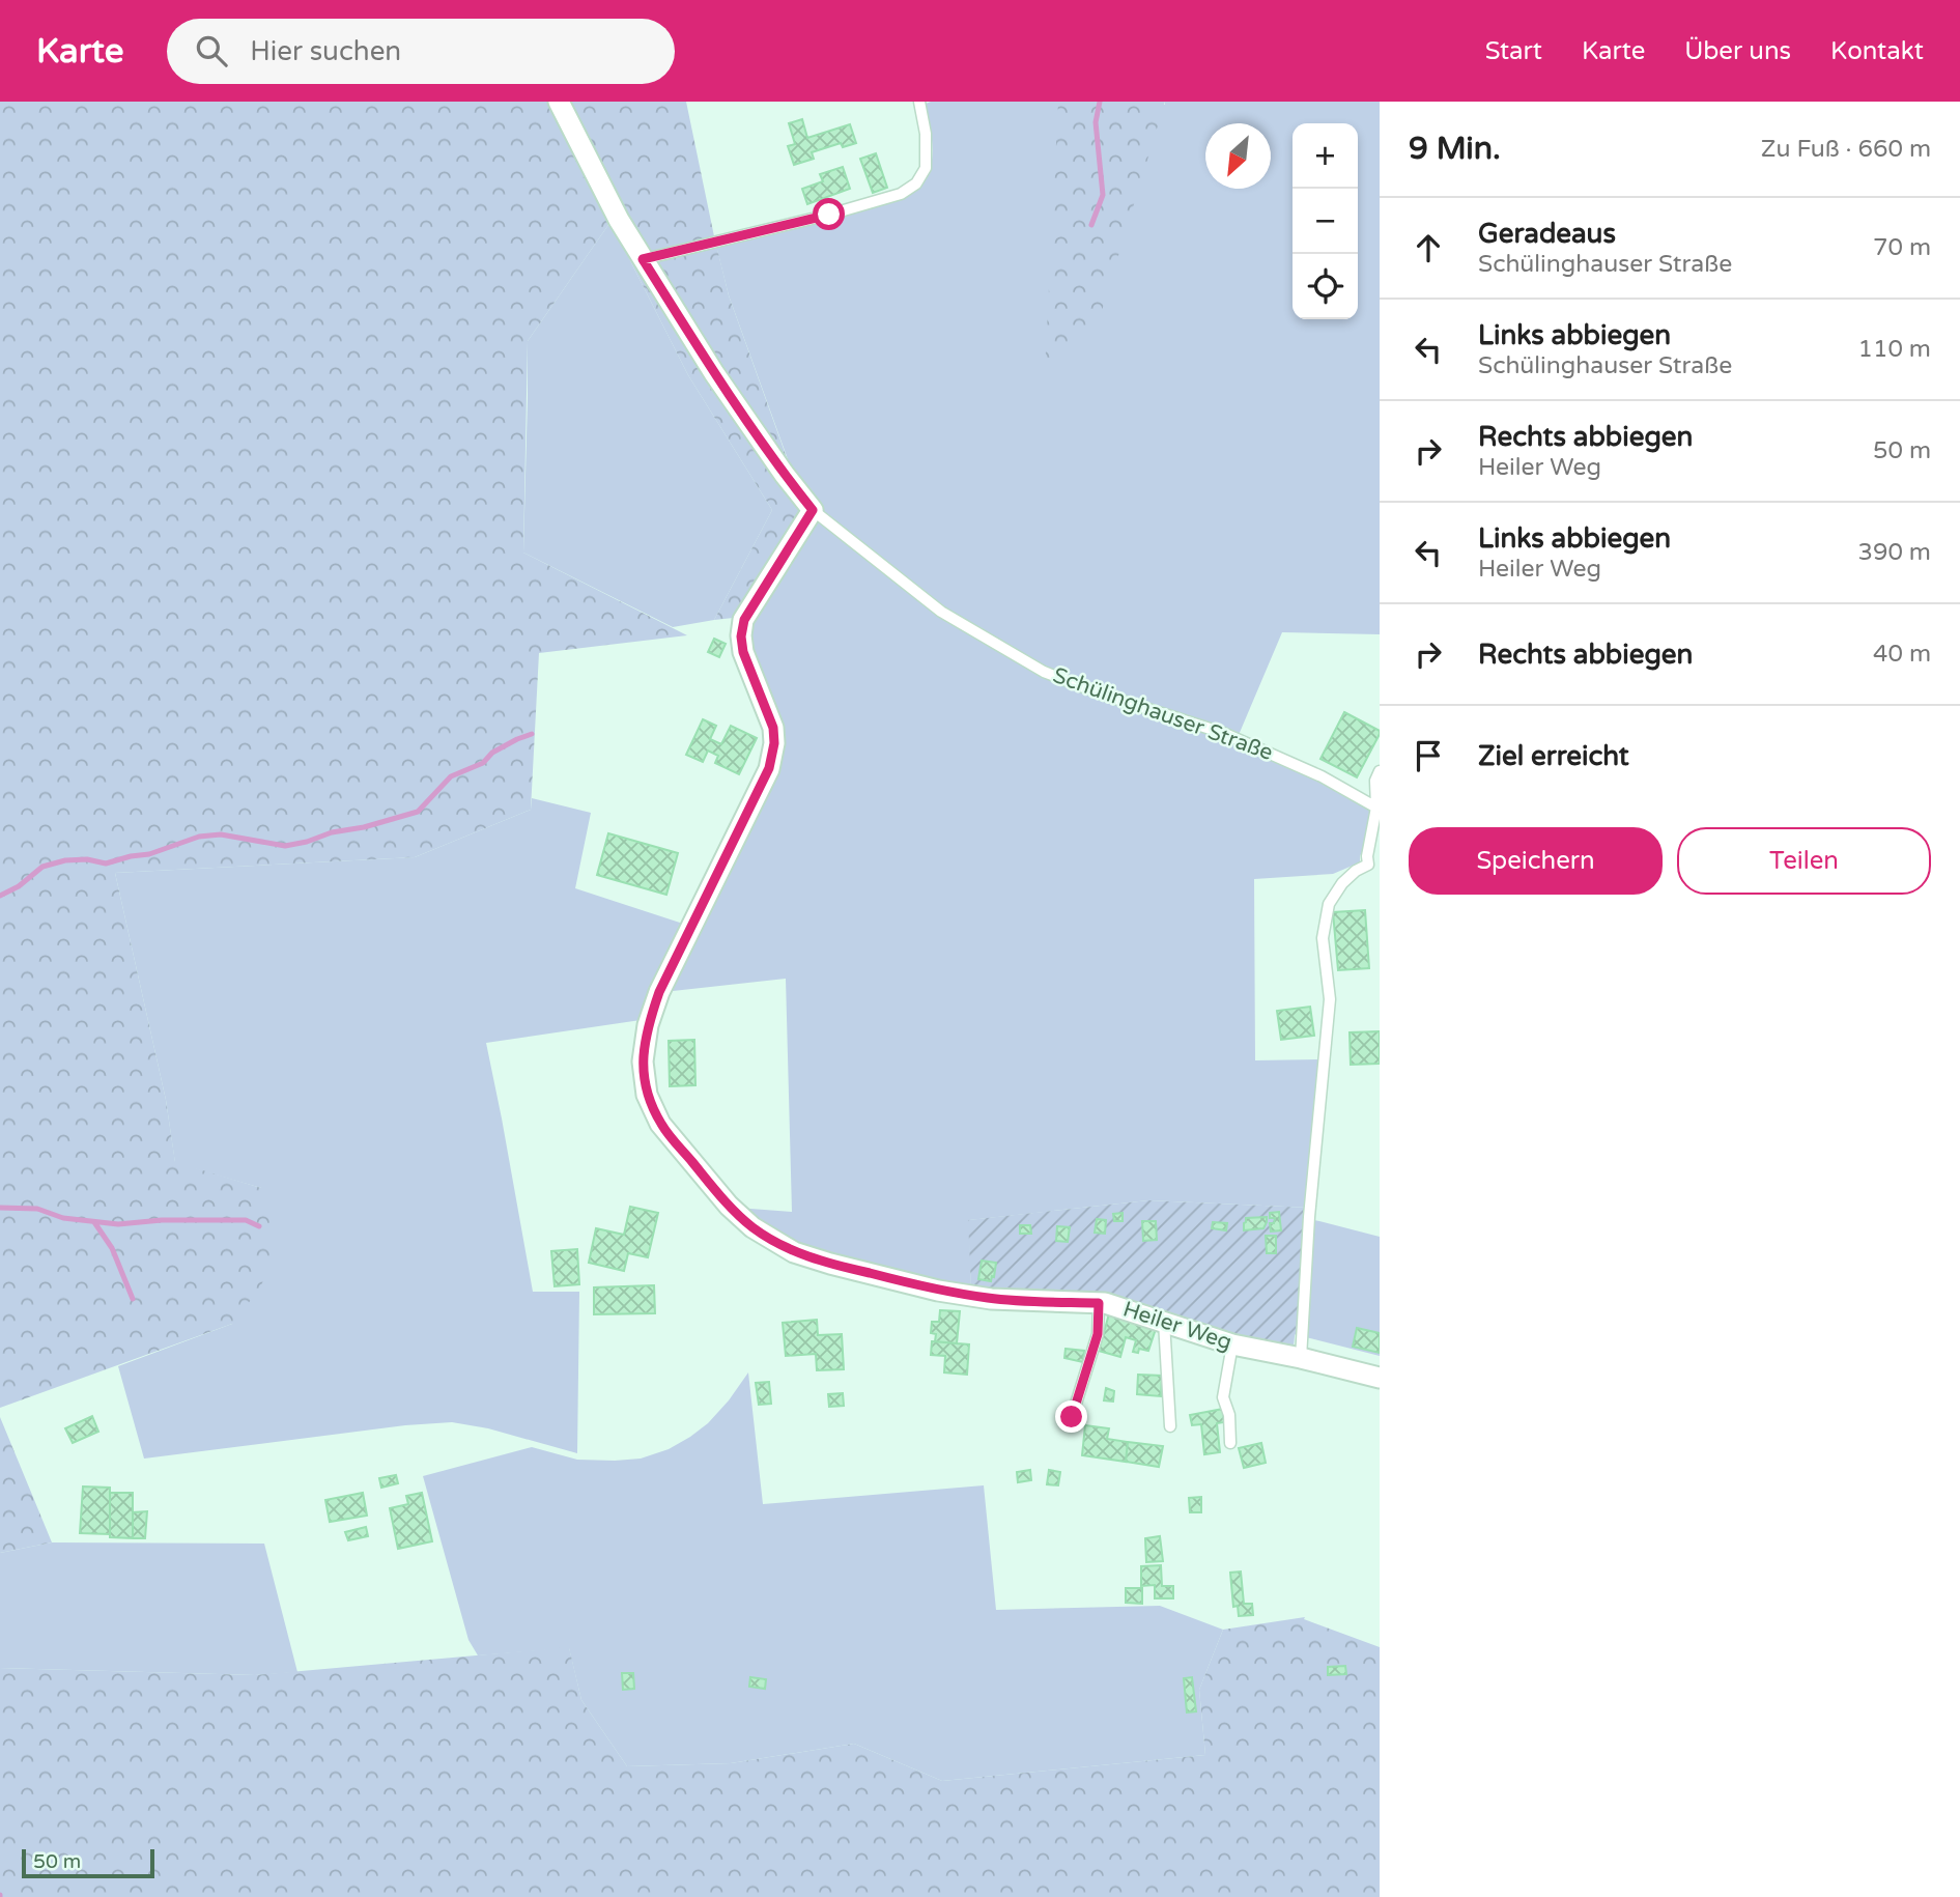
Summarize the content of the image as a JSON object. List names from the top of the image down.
{
  "streets": {
    "street": ["Schülinghauser Straße", "Heiler Weg"]
  },
  "crossings": [
    ["Schülinghauser Straße", "Heiler Weg"]
  ],
  "scale_bar": "50 m",
  "north": "bottom left",
  "page": {
    "header": "Karte",
    "search": "Hier suchen",
    "nav": [
      "Start",
      "Karte",
      "Über uns",
      "Kontakt"
    ],
    "heading": ["9 Min.", "Zu Fuß · 660 m"],
    "map_buttons": ["+", "−"],
    "list": [
      ["Geradeaus", "Schülinghauser Straße", "70 m"],
      ["Links abbiegen", "Schülinghauser Straße", "110 m"],
      ["Rechts abbiegen", "Heiler Weg", "50 m"],
      ["Links abbiegen", "Heiler Weg", "390 m"],
      ["Rechts abbiegen", "40 m"],
      "Ziel erreicht"
    ],
    "buttons": ["Speichern", "Teilen"],
    "scale": "50 m"
  }
}
